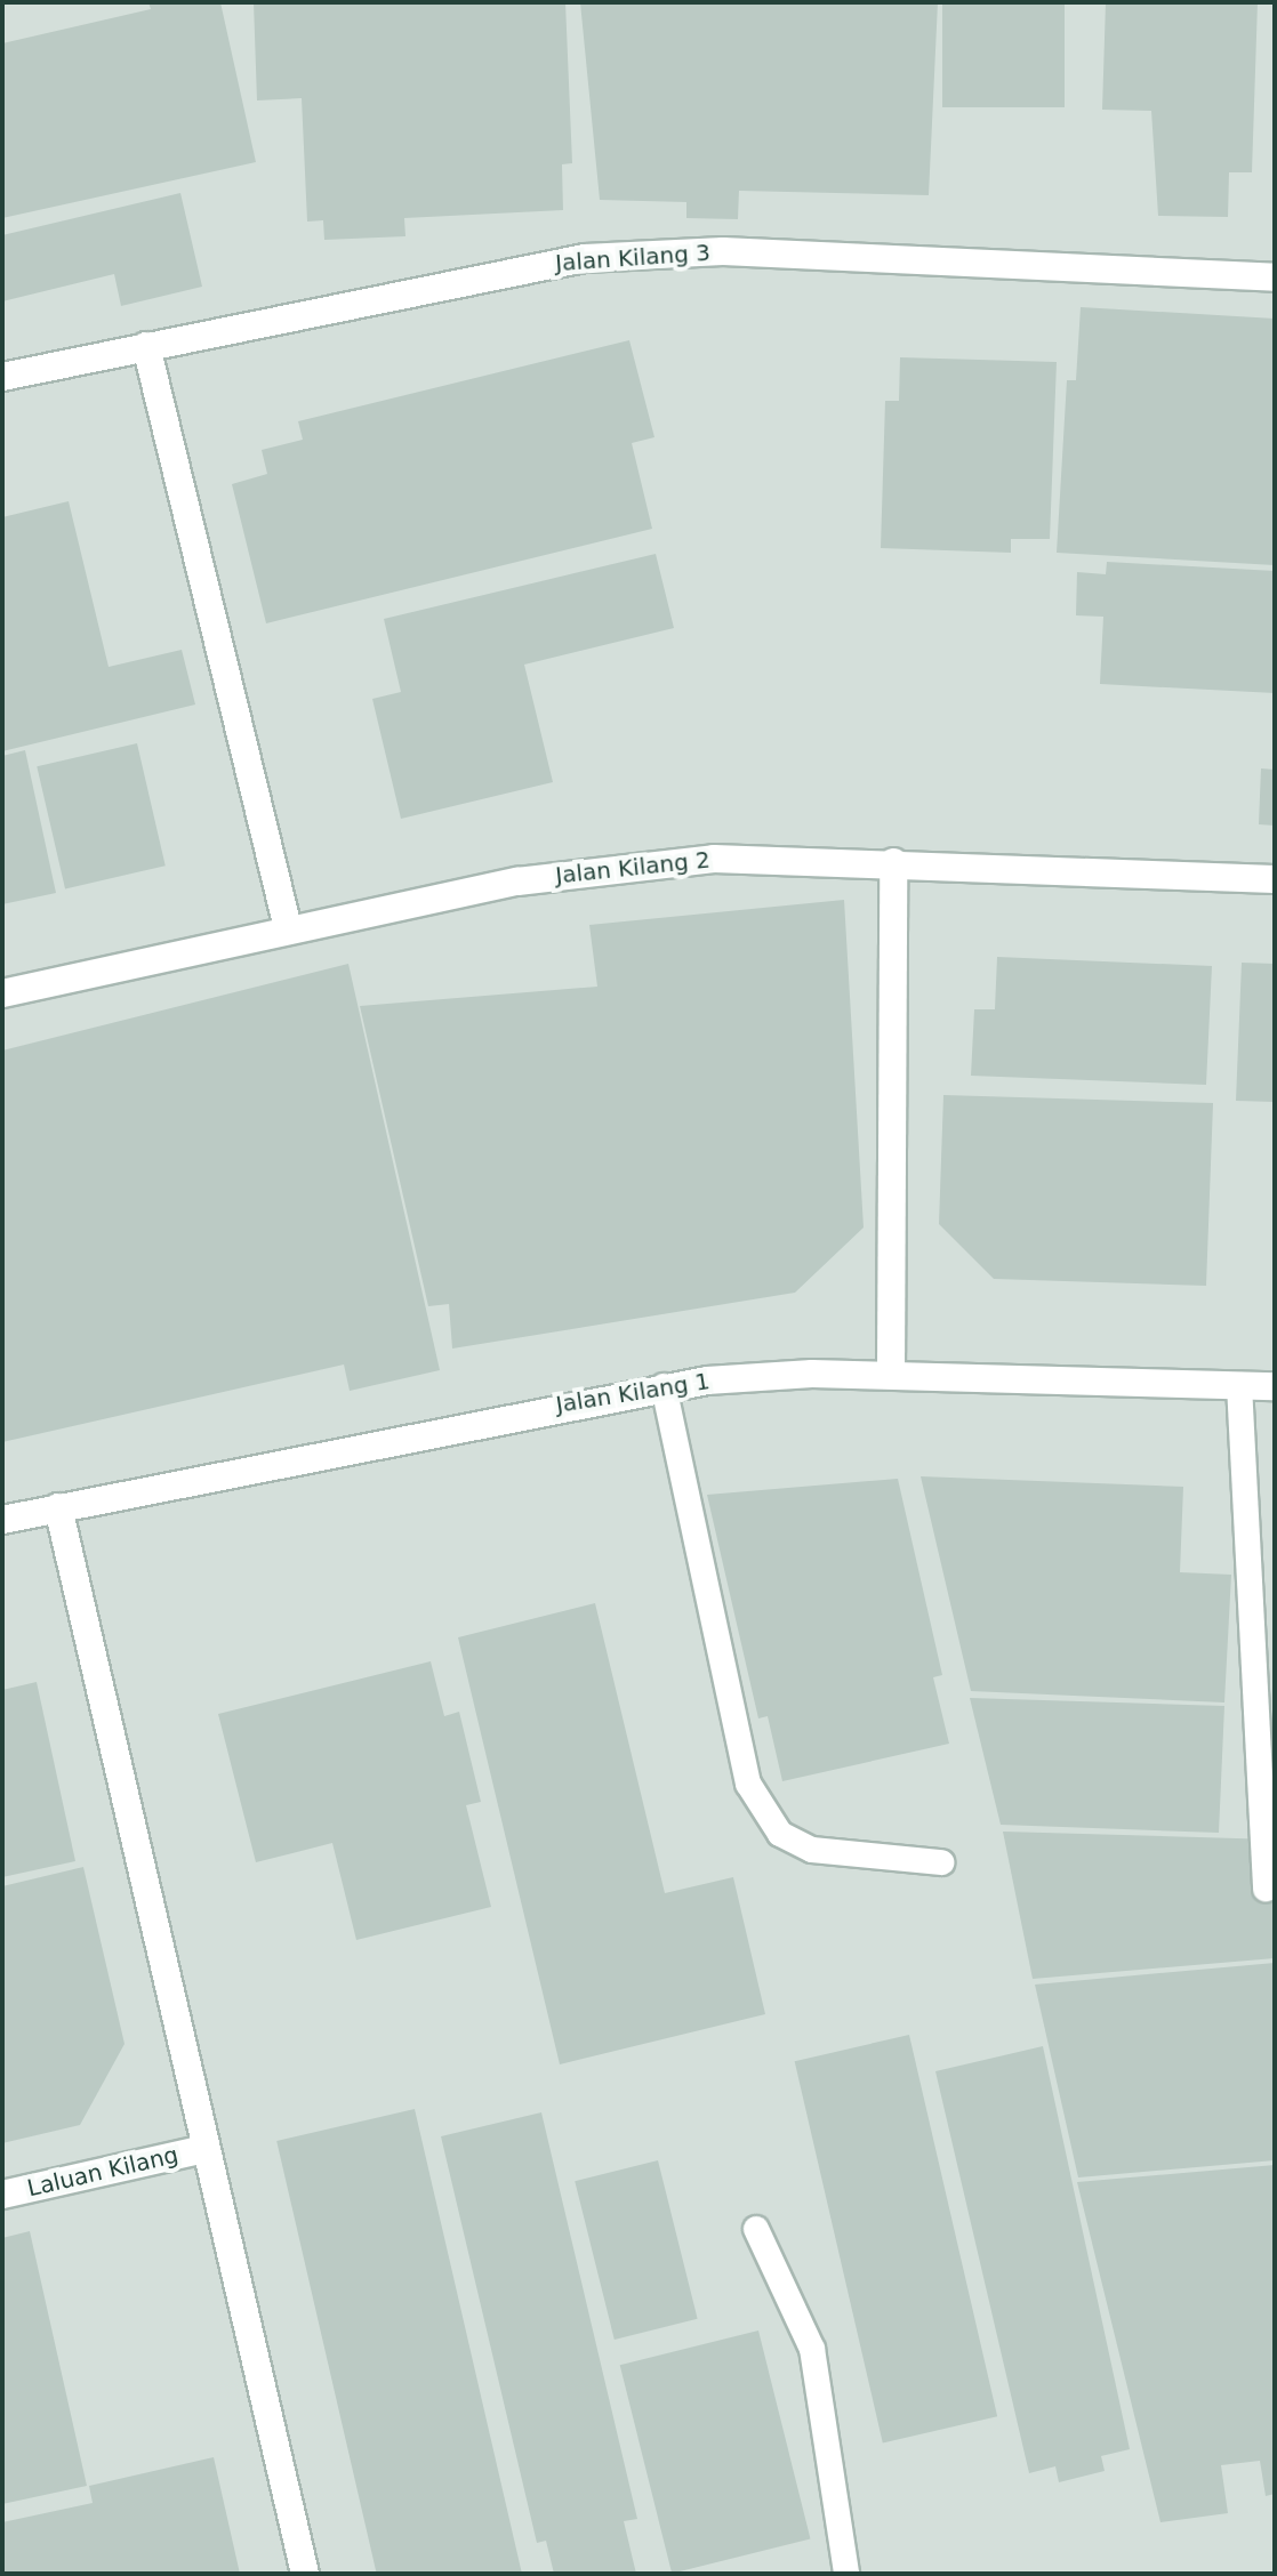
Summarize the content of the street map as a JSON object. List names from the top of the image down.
{
  "streets": {
    "street": [
      "Jalan Kilang 3",
      "Jalan Kilang 2",
      "Jalan Kilang 1",
      "Laluan Kilang"
    ]
  }
}
